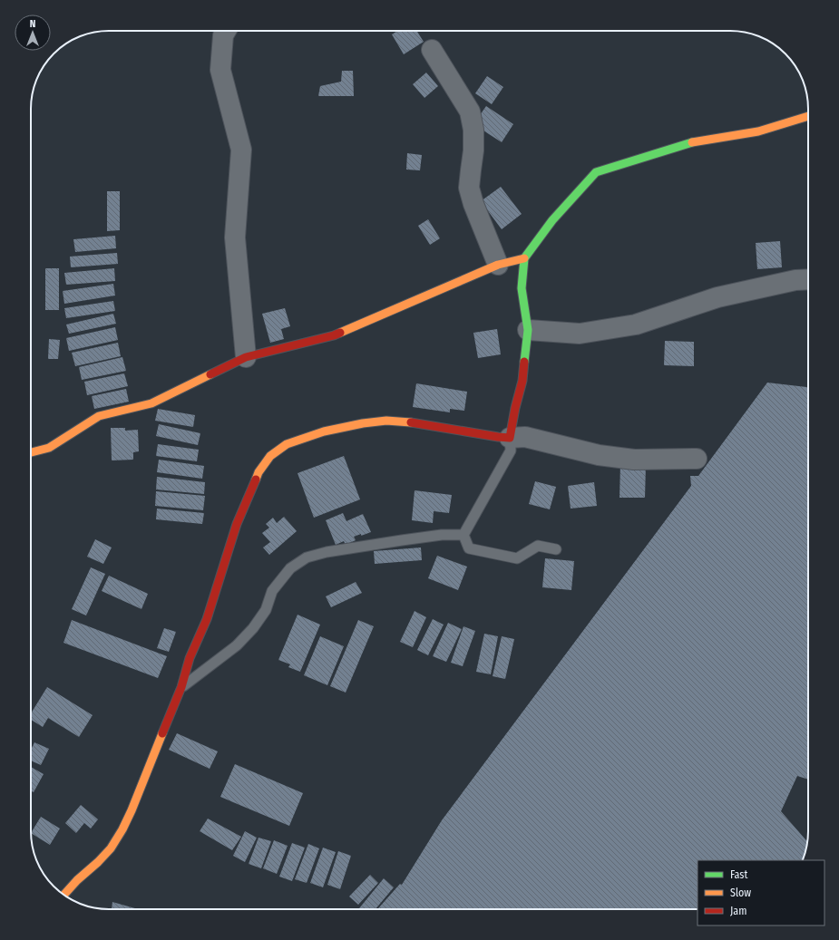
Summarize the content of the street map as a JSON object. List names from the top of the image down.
{
  "legend": ["Fast", "Slow", "Jam"],
  "north": "top"
}
